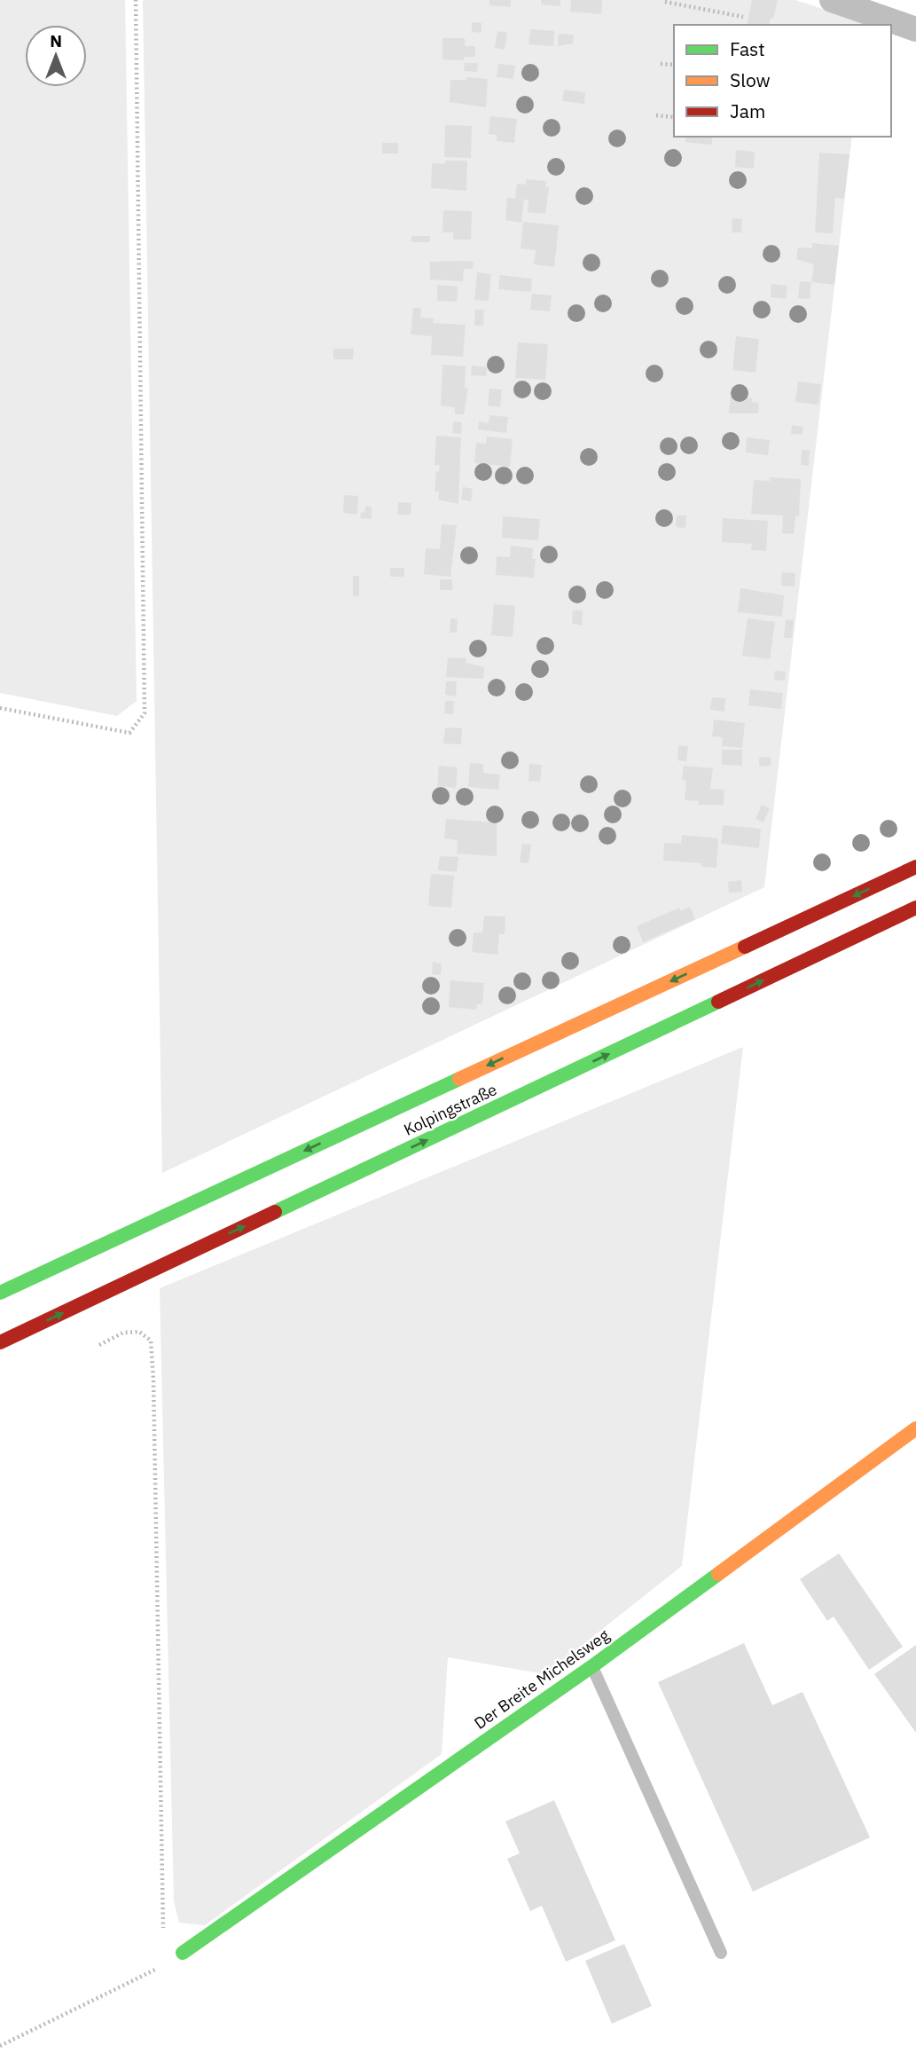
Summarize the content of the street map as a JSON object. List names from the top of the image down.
{
  "streets": {
    "main road": ["Kolpingstraße", "Der Breite Michelsweg"]
  },
  "legend": ["Fast", "Slow", "Jam"],
  "north": "top"
}
